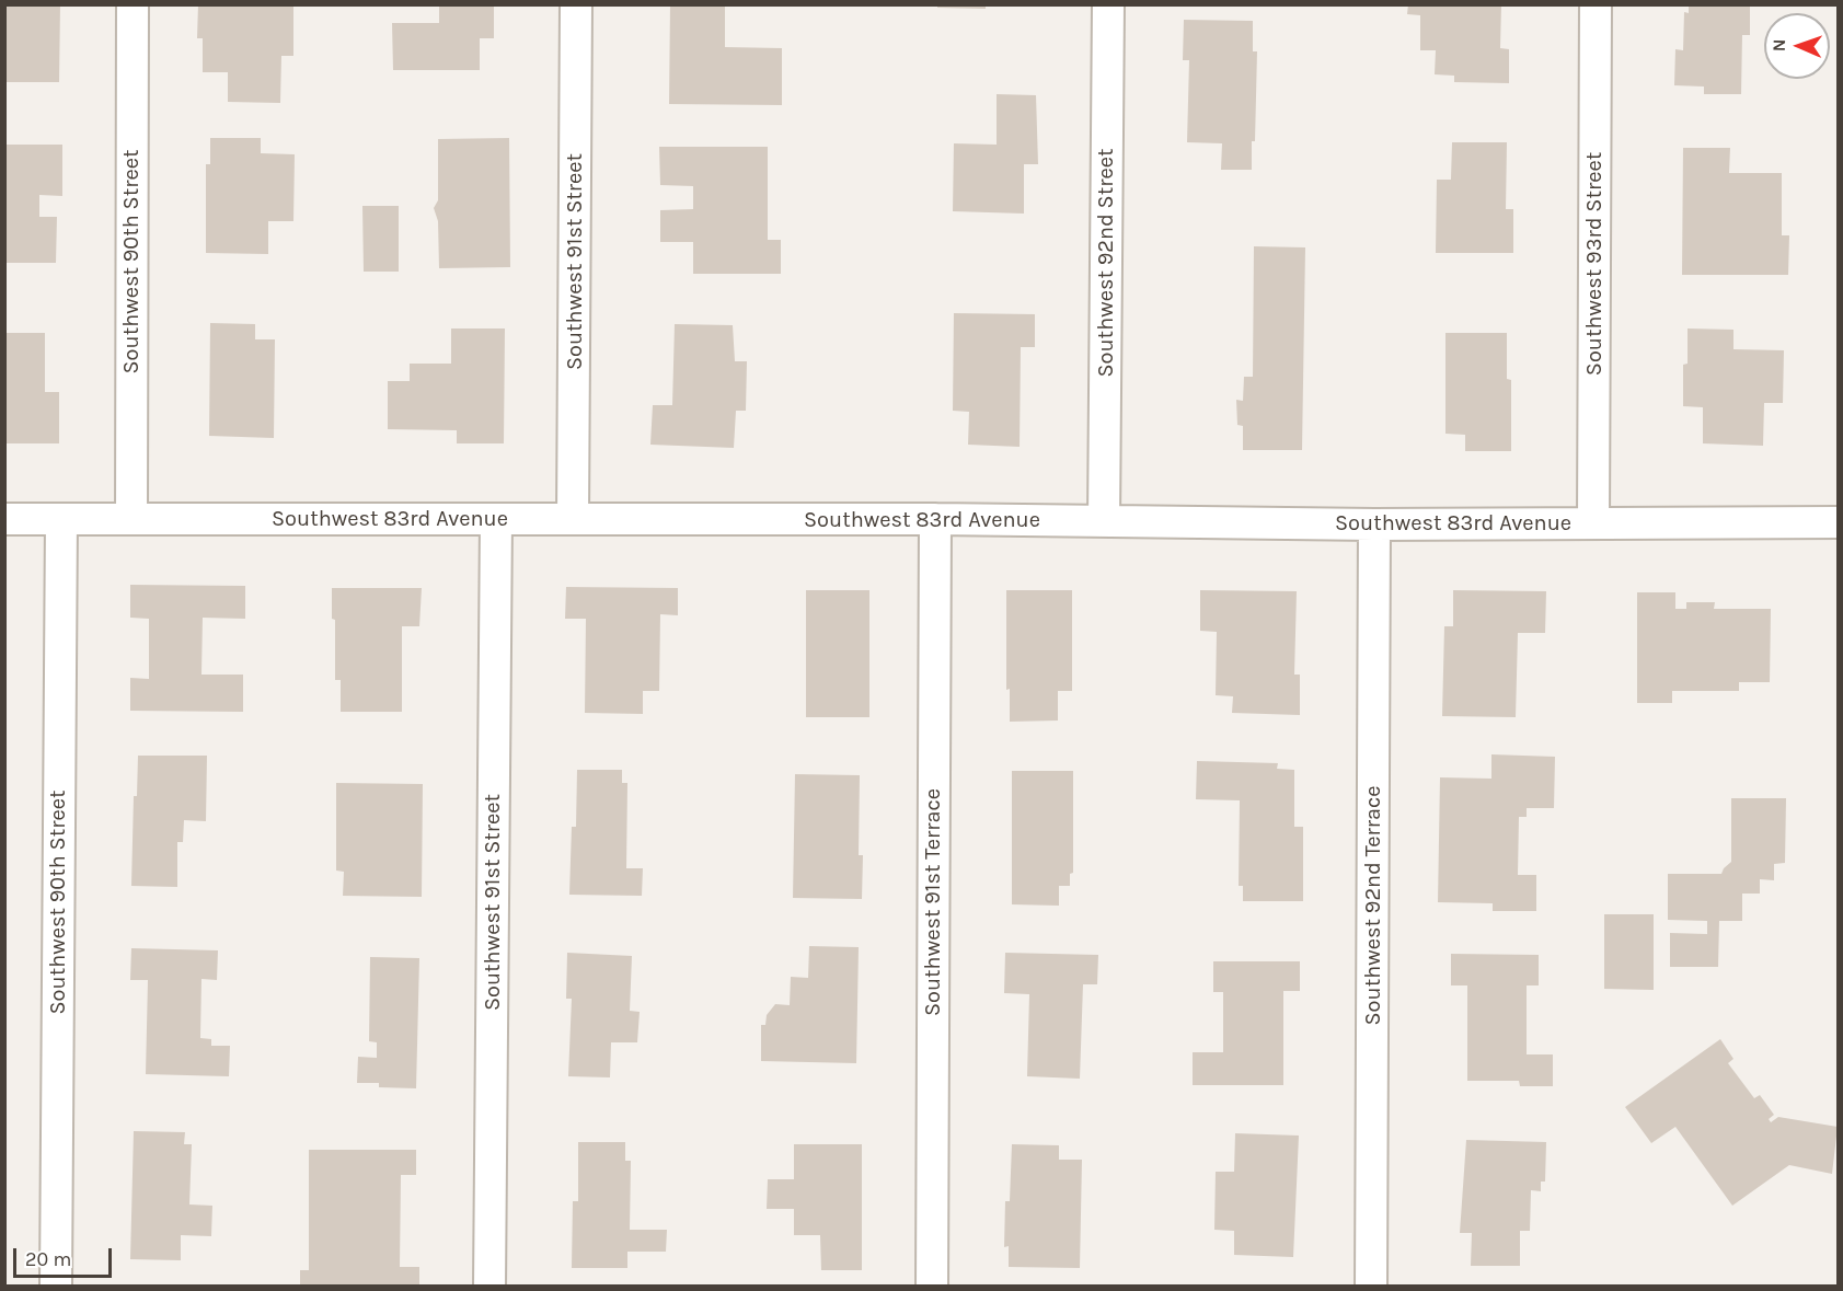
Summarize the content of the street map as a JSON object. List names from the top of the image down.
{
  "streets": {
    "street": [
      "Southwest 90th Street",
      "Southwest 91st Street",
      "Southwest 92nd Street",
      "Southwest 93rd Street",
      "Southwest 83rd Avenue",
      "Southwest 91st Terrace",
      "Southwest 92nd Terrace"
    ]
  },
  "crossings": [
    ["Southwest 90th Street", "Southwest 83rd Avenue"],
    ["Southwest 91st Street", "Southwest 83rd Avenue"],
    ["Southwest 92nd Street", "Southwest 83rd Avenue"],
    ["Southwest 93rd Street", "Southwest 83rd Avenue"],
    ["Southwest 83rd Avenue", "Southwest 91st Terrace"],
    ["Southwest 83rd Avenue", "Southwest 92nd Terrace"]
  ],
  "scale_bar": "20 m",
  "north": "left"
}
